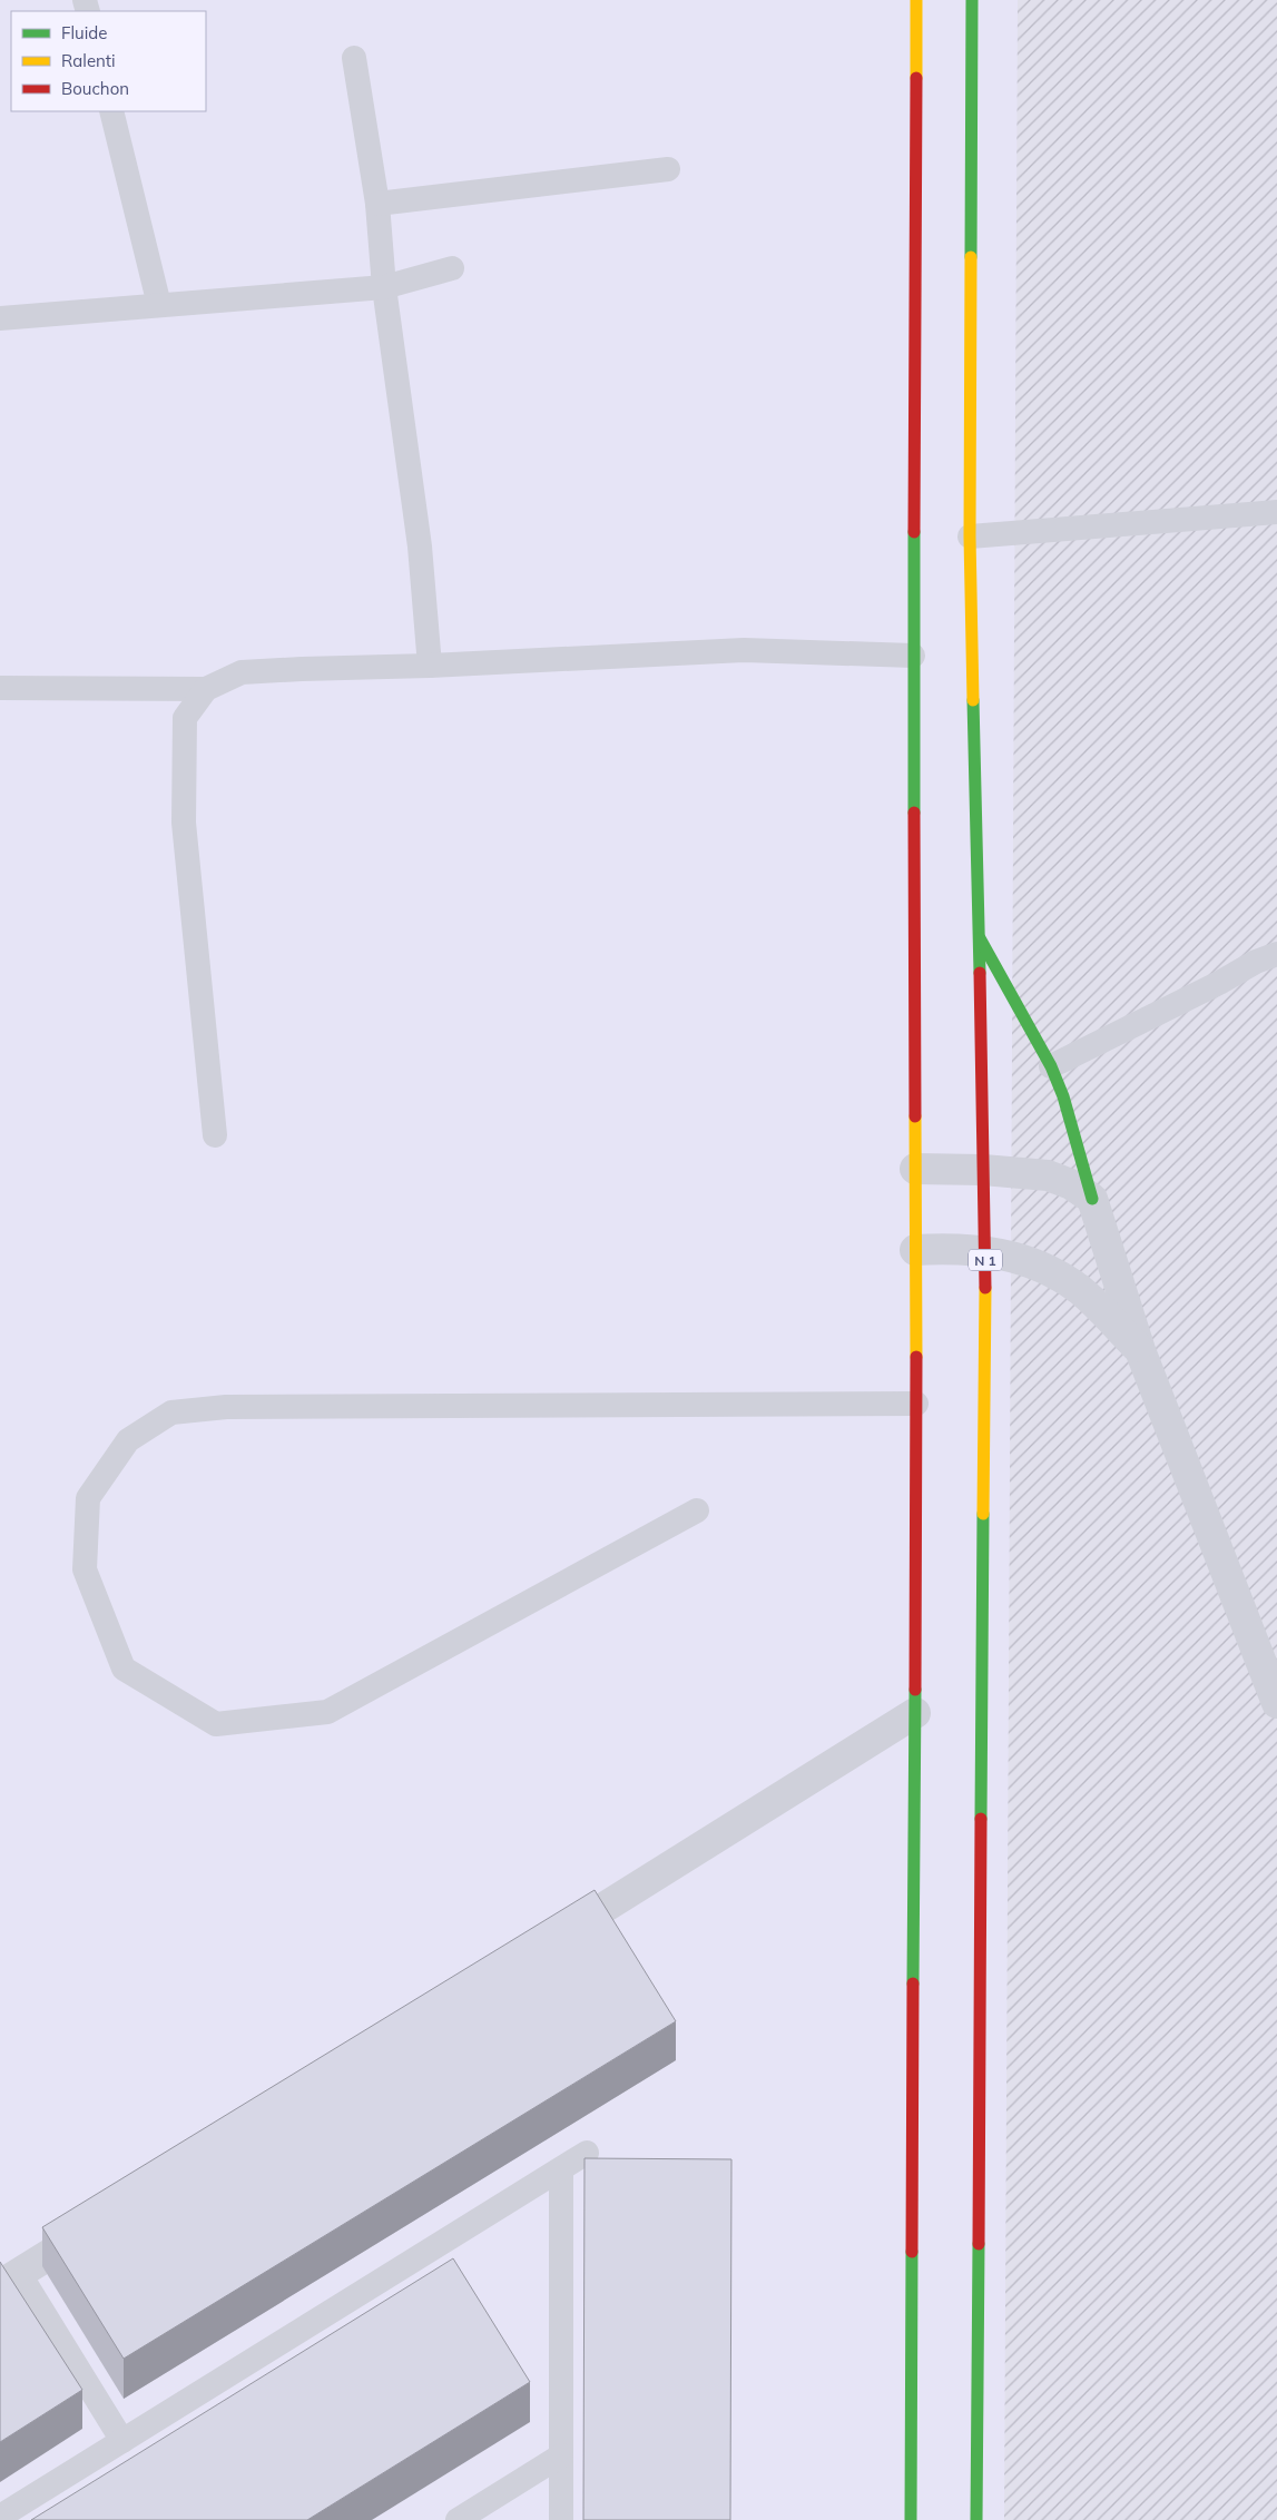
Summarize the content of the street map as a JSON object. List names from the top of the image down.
{
  "streets": {
    "highway": ["N 1"]
  },
  "legend": ["Fluide", "Ralenti", "Bouchon"]
}
